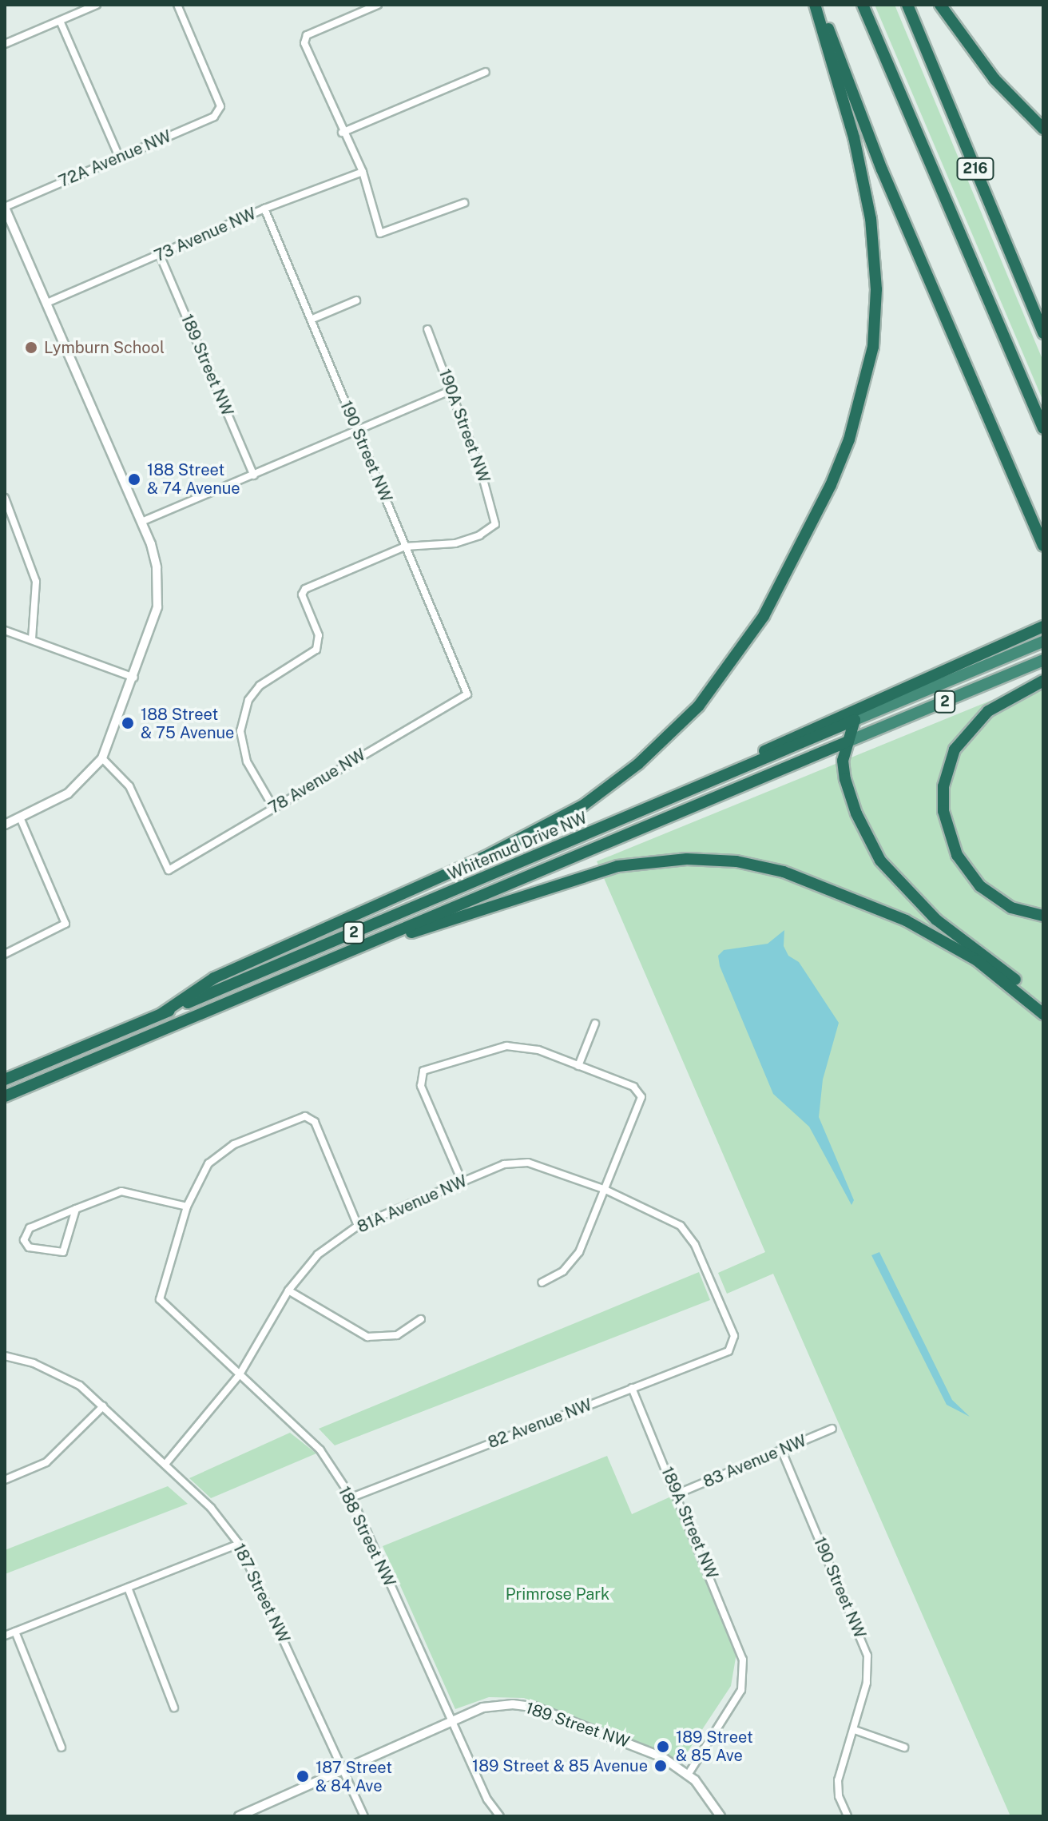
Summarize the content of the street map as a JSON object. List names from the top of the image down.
{
  "streets": {
    "highway": ["216", "2", "Whitemud Drive NW"],
    "street": [
      "72A Avenue NW",
      "73 Avenue NW",
      "189 Street NW",
      "190A Street NW",
      "190 Street NW",
      "78 Avenue NW",
      "81A Avenue NW",
      "82 Avenue NW",
      "83 Avenue NW",
      "189A Street NW",
      "188 Street NW",
      "187 Street NW"
    ]
  },
  "crossings": [
    ["73 Avenue NW", "189 Street NW"],
    ["73 Avenue NW", "190 Street NW"],
    ["189 Street NW", "189A Street NW"],
    ["189 Street NW", "188 Street NW"],
    ["190A Street NW", "190 Street NW"],
    ["190 Street NW", "78 Avenue NW"],
    ["190 Street NW", "83 Avenue NW"],
    ["81A Avenue NW", "82 Avenue NW"],
    ["81A Avenue NW", "188 Street NW"],
    ["81A Avenue NW", "187 Street NW"],
    ["82 Avenue NW", "189A Street NW"],
    ["82 Avenue NW", "188 Street NW"],
    ["83 Avenue NW", "189A Street NW"]
  ],
  "parks": ["Primrose Park"],
  "places": [
    "Lymburn School",
    "188 Street & 74 Avenue",
    "188 Street & 75 Avenue",
    "189 Street & 85 Ave",
    "189 Street & 85 Avenue",
    "187 Street & 84 Ave"
  ]
}
